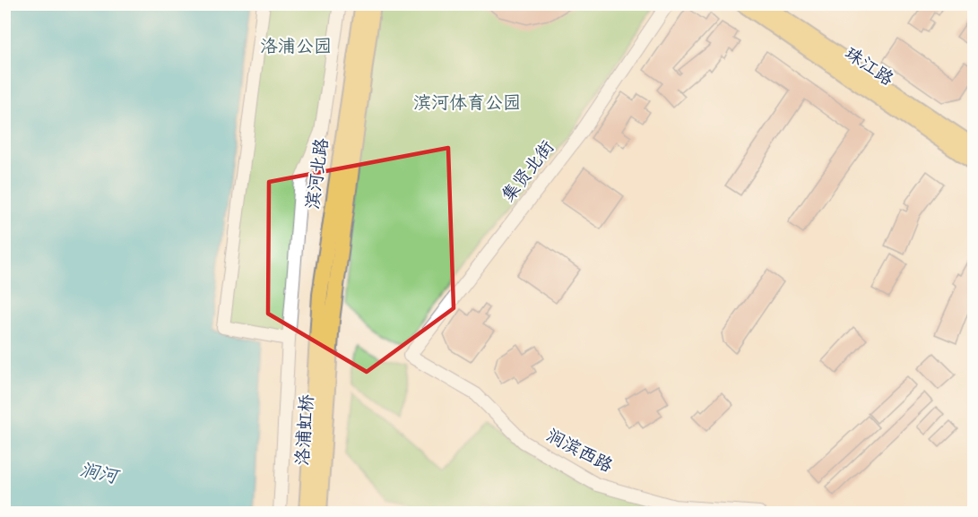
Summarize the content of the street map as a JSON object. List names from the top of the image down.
{
  "streets": {
    "main road": ["珠江路", "滨河北路", "洛浦虹桥"],
    "street": ["集贤北街", "涧滨西路"]
  },
  "crossings": [
    ["集贤北街", "涧滨西路"],
    ["滨河北路", "洛浦虹桥"]
  ],
  "water": ["涧河"],
  "parks": ["洛浦公园", "滨河体育公园"]
}
